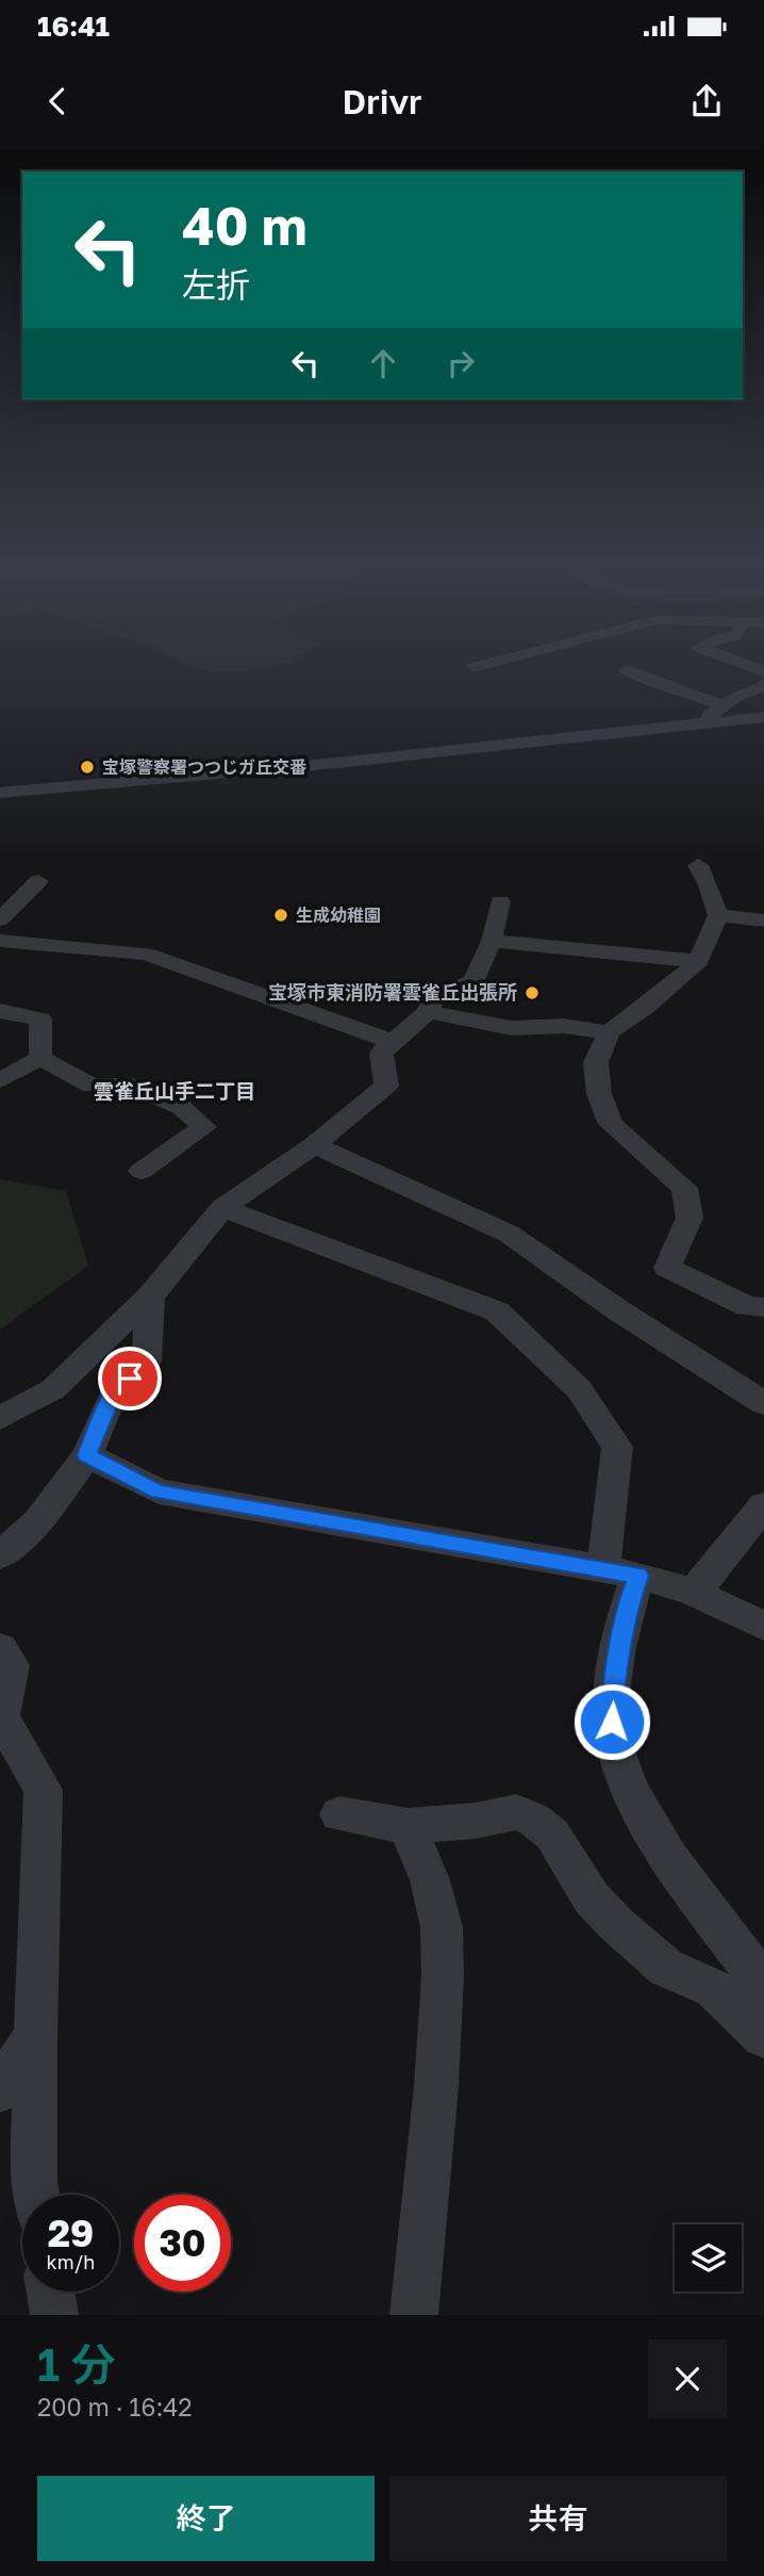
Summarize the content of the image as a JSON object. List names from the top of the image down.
{
  "districts": ["雲雀丘山手二丁目"],
  "places": ["宝塚警察署つつじガ丘交番", "生成幼稚園", "宝塚市東消防署雲雀丘出張所"],
  "page": {
    "status": "16:41",
    "header": "Drivr",
    "turn": ["40 m", "左折"],
    "speed": "29 km/h",
    "limit": "30",
    "heading": ["1 分", "200 m · 16:42"],
    "buttons": ["終了", "共有"]
  }
}
